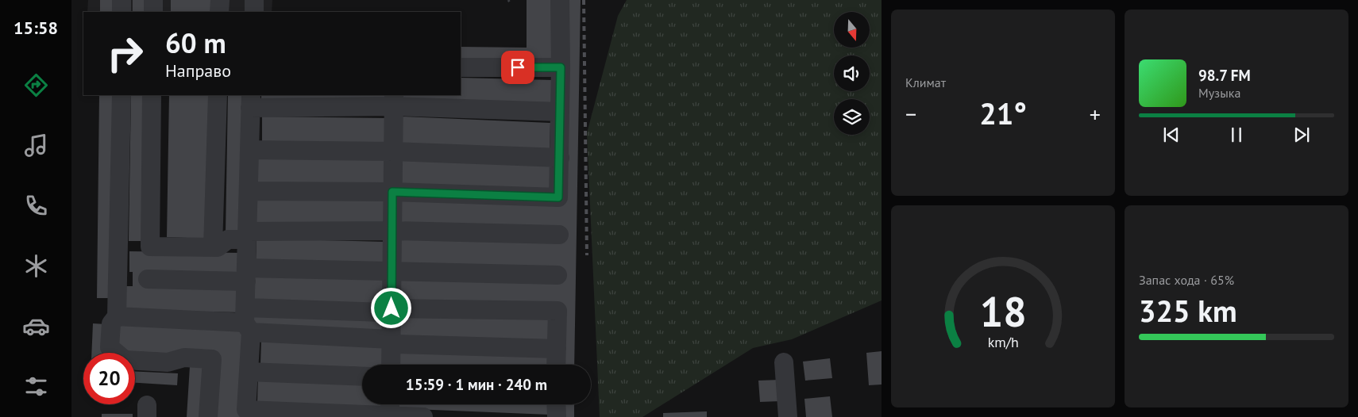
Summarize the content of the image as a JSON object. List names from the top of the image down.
{
  "north": "bottom",
  "page": {
    "tabs": "15:58",
    "tile": [
      "Климат",
      ["Запас хода · 65%", "325 km"]
    ],
    "turn": ["60 m", "Направо"],
    "song": ["98.7 FM", "Музыка"],
    "heat": ["−", "21°", "+"],
    "limit": "20",
    "trip": "15:59 · 1 мин · 240 m",
    "gauge": ["18", "km/h"]
  }
}
